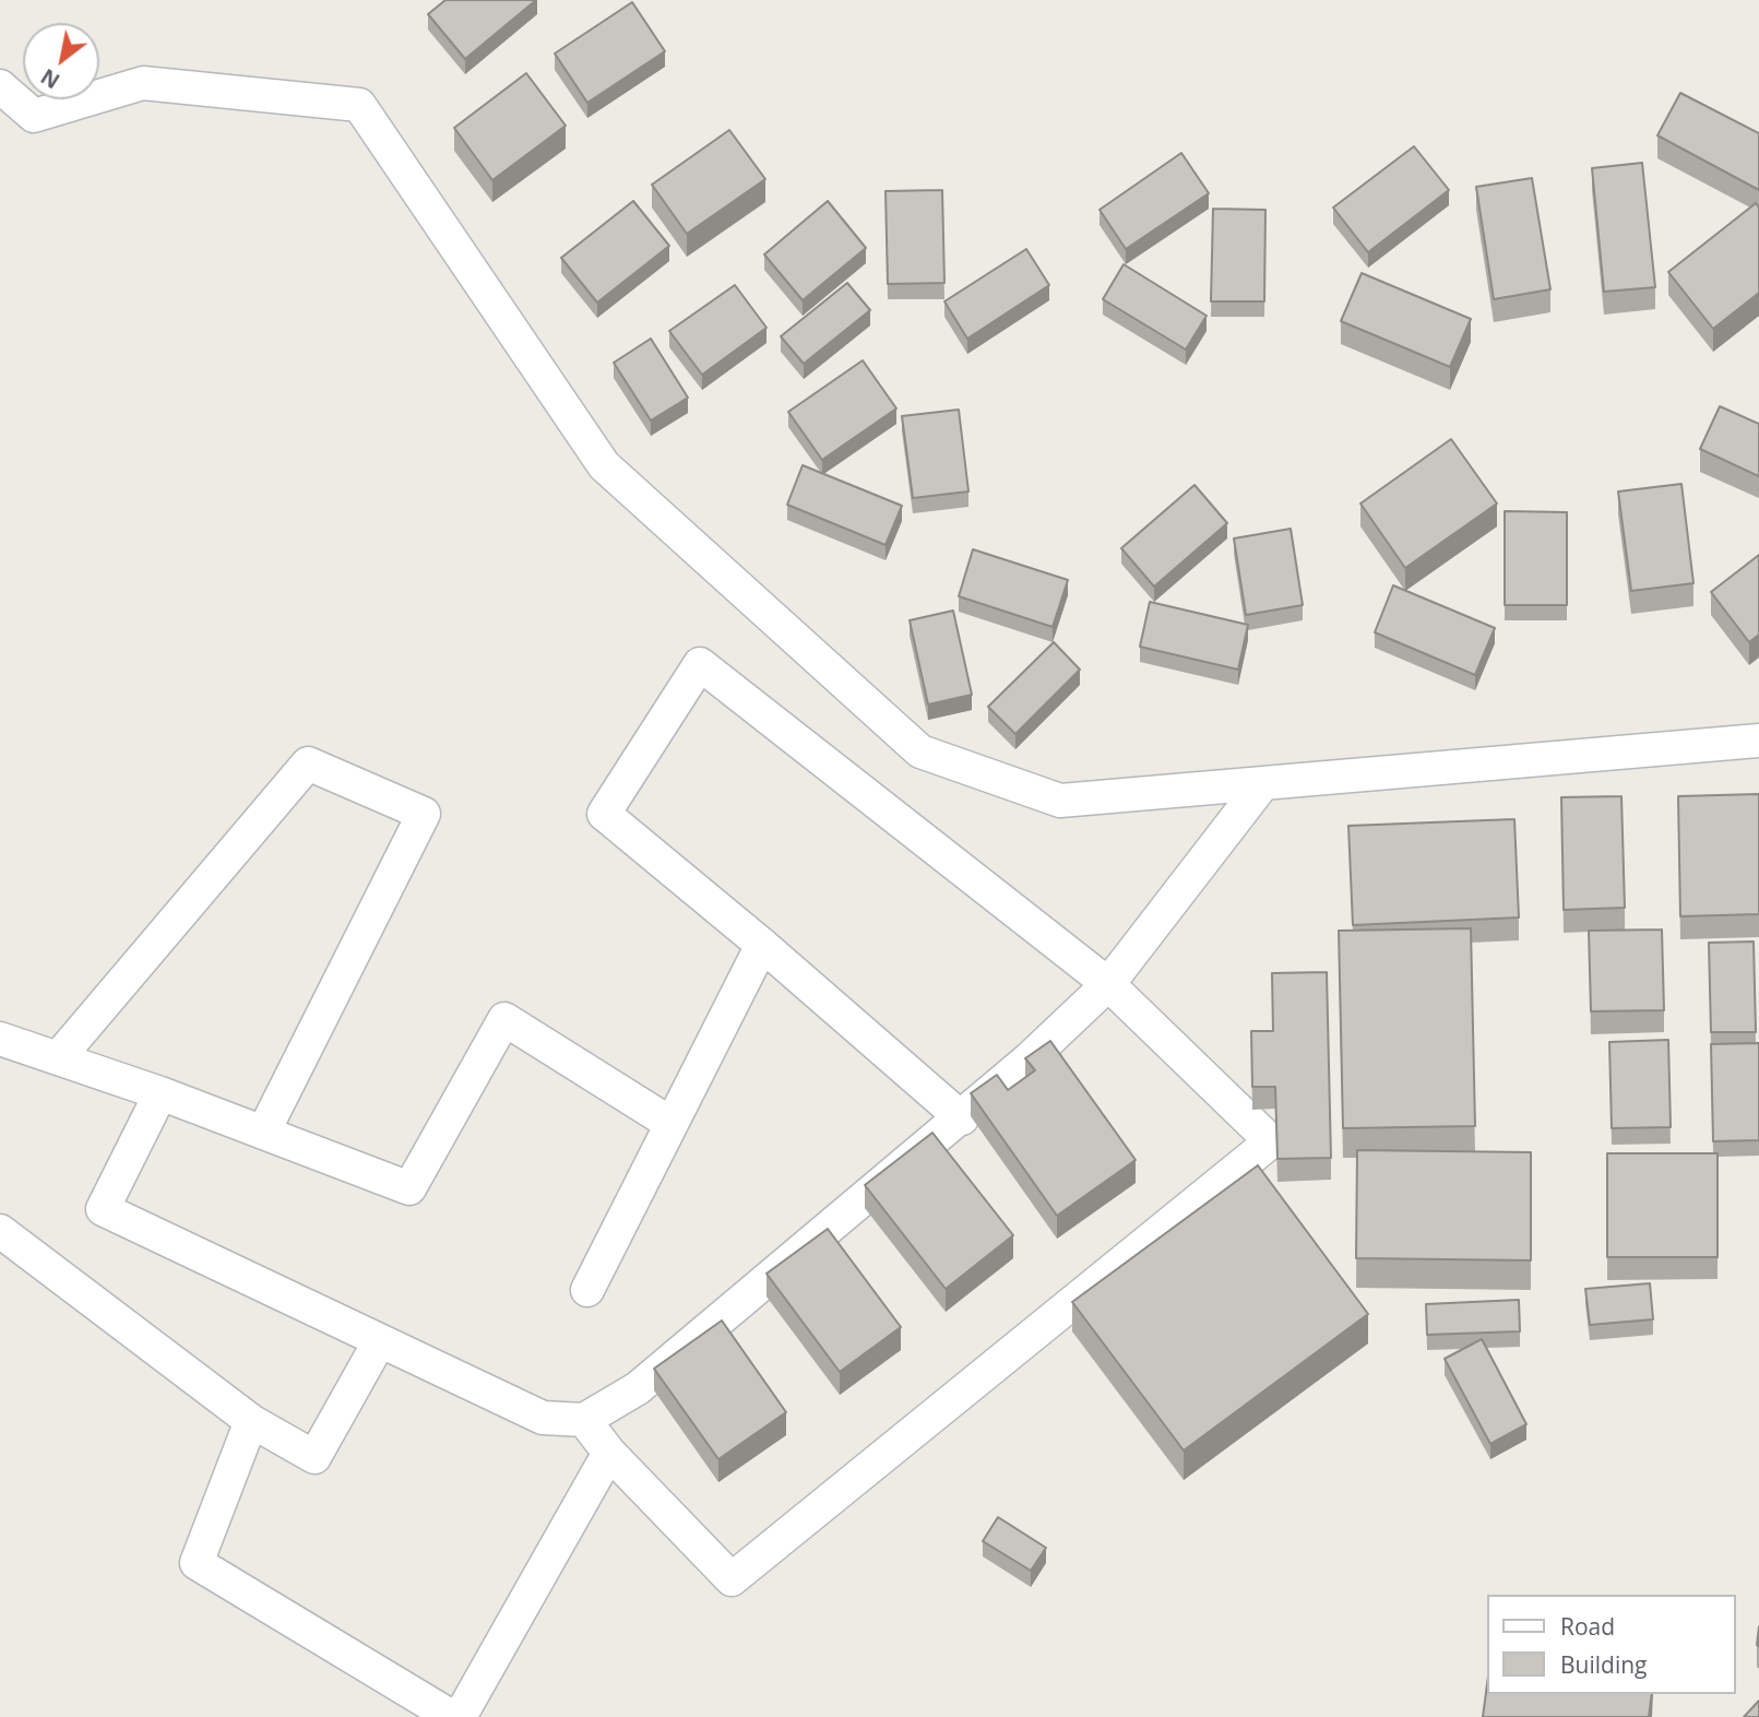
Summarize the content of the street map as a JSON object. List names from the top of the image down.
{
  "legend": ["Road", "Building"],
  "north": "bottom left"
}
